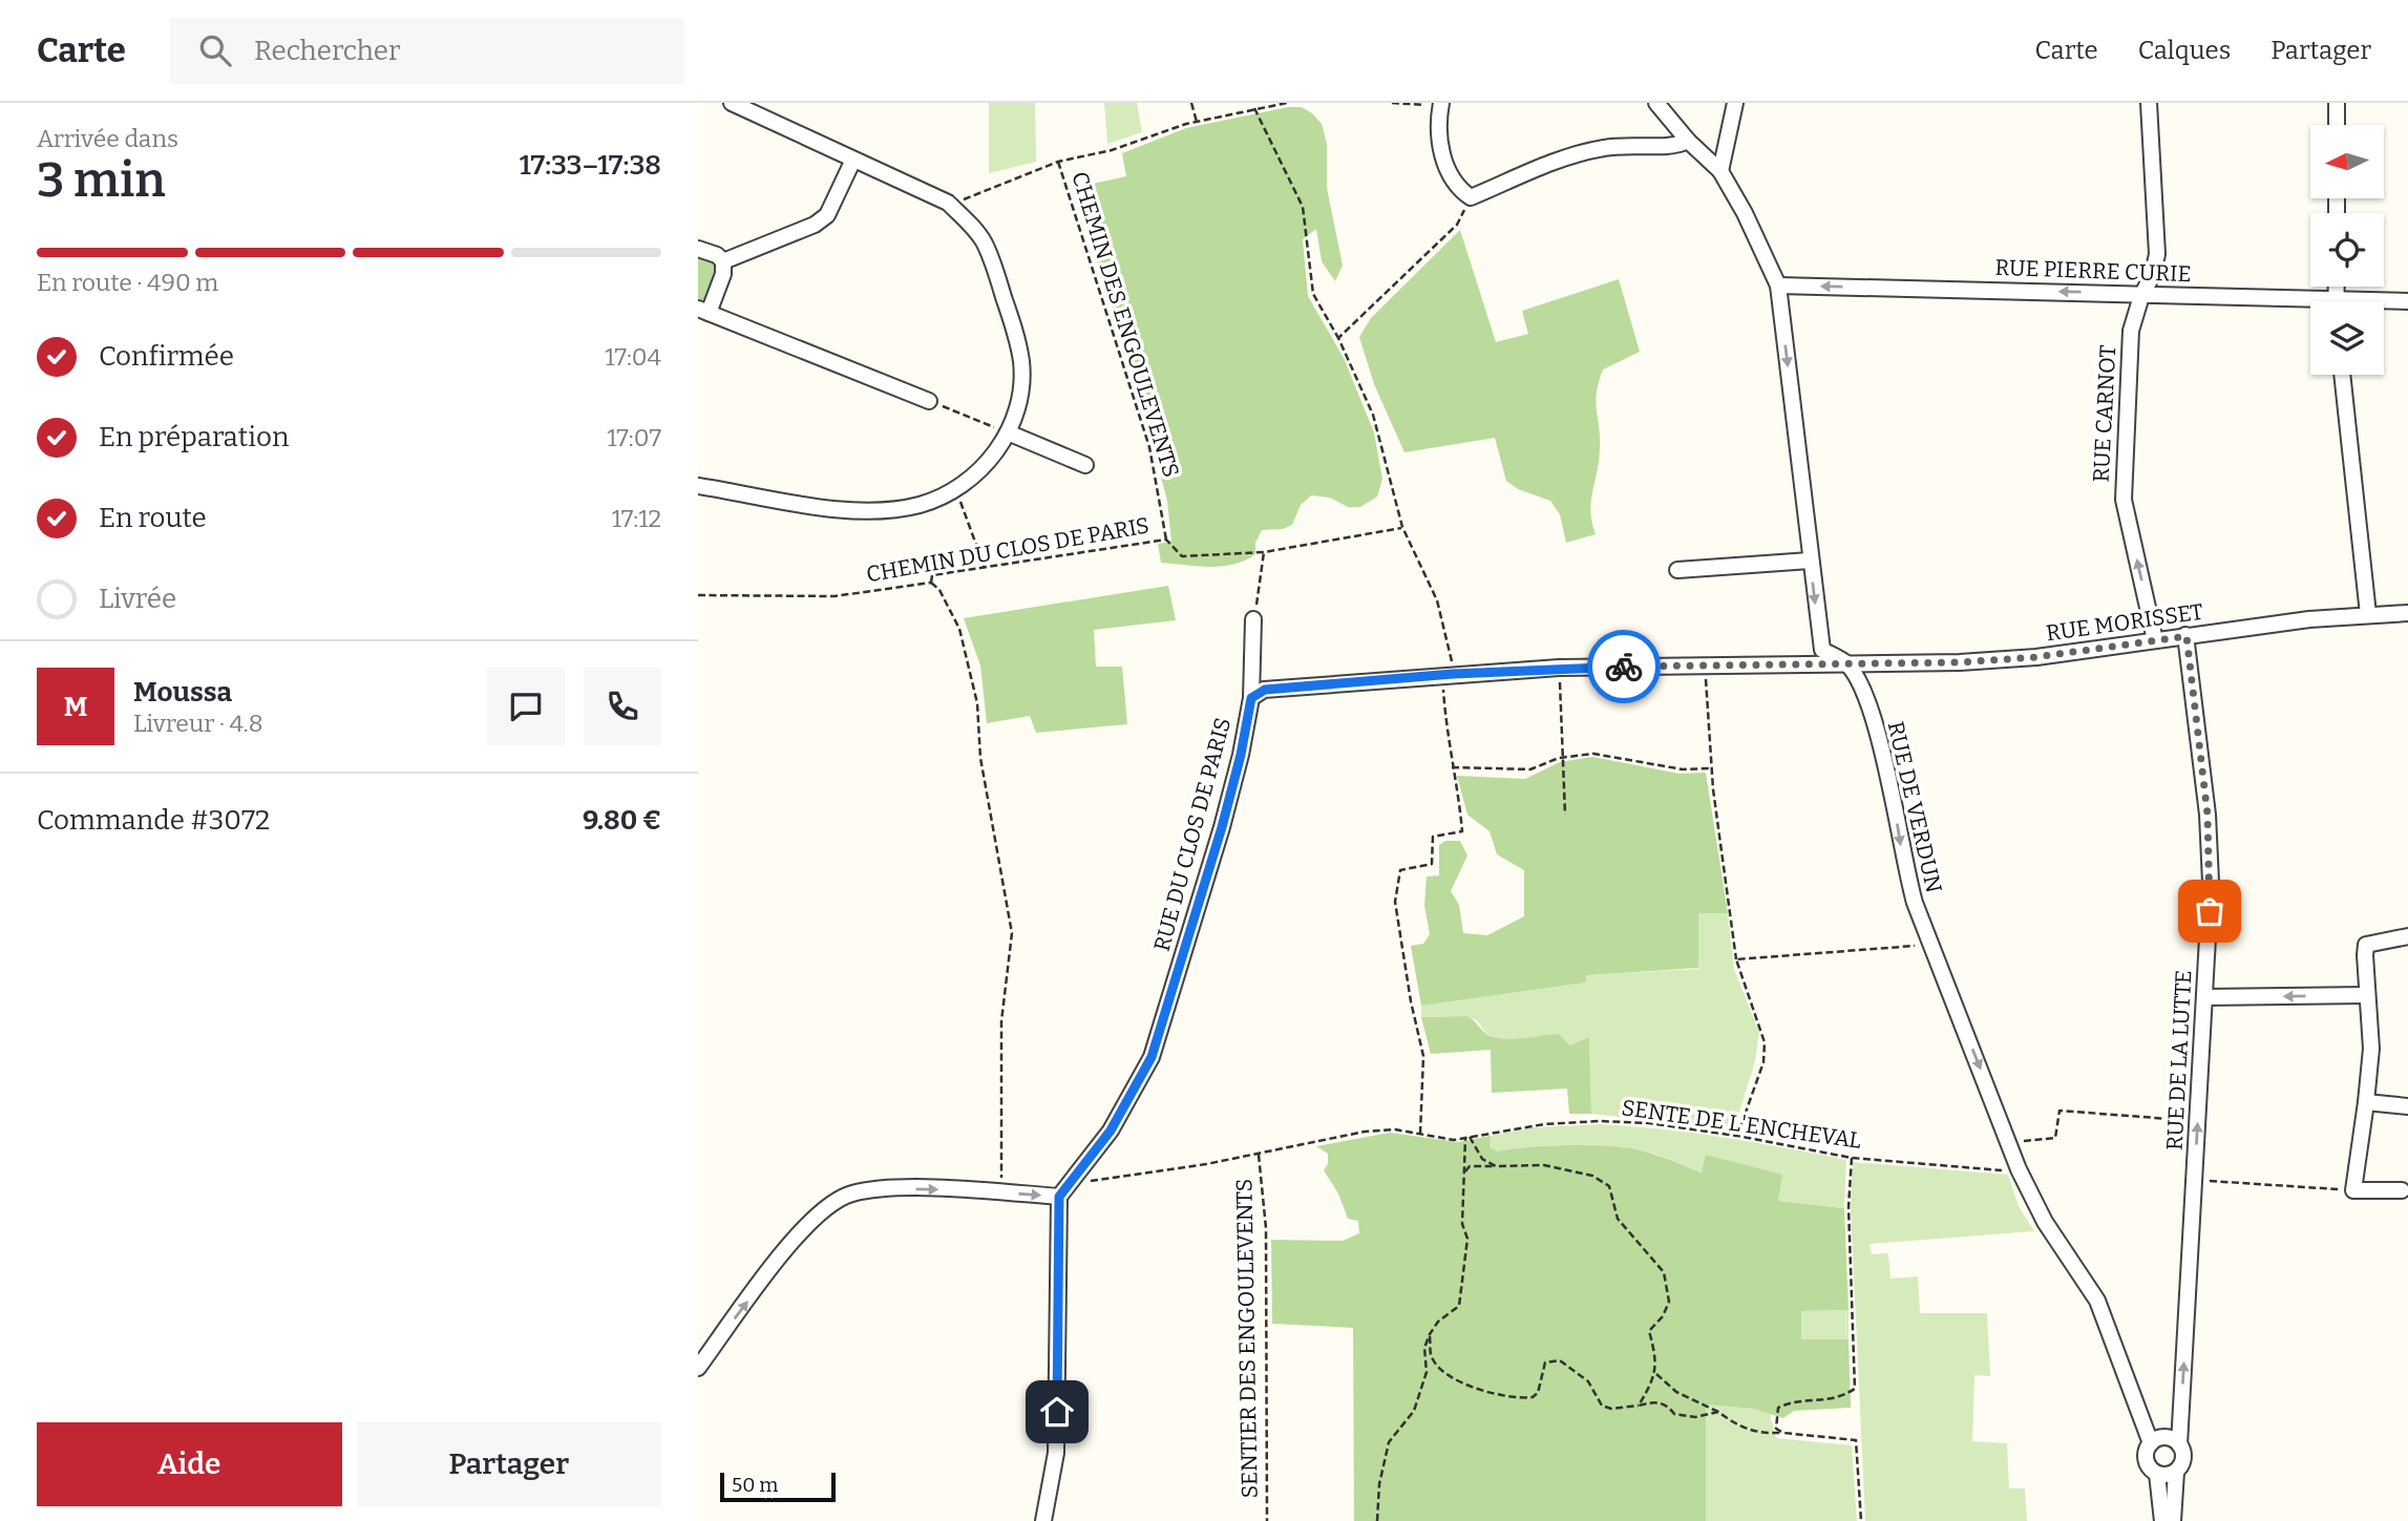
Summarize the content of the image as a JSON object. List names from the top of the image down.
{
  "streets": {
    "street": [
      "RUE PIERRE CURIE",
      "RUE CARNOT",
      "RUE MORISSET",
      "RUE DE VERDUN",
      "RUE DU CLOS DE PARIS",
      "RUE DE LA LUTTE"
    ],
    "path": [
      "CHEMIN DES ENGOULEVENTS",
      "CHEMIN DU CLOS DE PARIS",
      "SENTE DE L'ENCHEVAL",
      "SENTIER DES ENGOULEVENTS"
    ]
  },
  "crossings": [
    ["RUE PIERRE CURIE", "RUE CARNOT"],
    ["RUE PIERRE CURIE", "RUE DE VERDUN"],
    ["CHEMIN DES ENGOULEVENTS", "CHEMIN DU CLOS DE PARIS"],
    ["RUE CARNOT", "RUE MORISSET"],
    ["RUE MORISSET", "RUE DE VERDUN"],
    ["RUE MORISSET", "RUE DU CLOS DE PARIS"],
    ["RUE MORISSET", "RUE DE LA LUTTE"],
    ["RUE DE VERDUN", "RUE DU CLOS DE PARIS"],
    ["RUE DE VERDUN", "RUE DE LA LUTTE"],
    ["RUE DE VERDUN", "SENTE DE L'ENCHEVAL"],
    ["RUE DU CLOS DE PARIS", "SENTE DE L'ENCHEVAL"],
    ["SENTE DE L'ENCHEVAL", "SENTIER DES ENGOULEVENTS"]
  ],
  "one_way": [
    "RUE PIERRE CURIE",
    "RUE CARNOT",
    "RUE DE VERDUN",
    "RUE DE LA LUTTE"
  ],
  "scale_bar": "50 m",
  "north": "left",
  "page": {
    "header": "Carte",
    "search": "Rechercher",
    "nav": ["Carte", "Calques", "Partager"],
    "heading": ["3 min", "Arrivée dans", "17:33–17:38"],
    "panel": [
      "Moussa",
      "Livreur · 4.8",
      "Commande #3072",
      "9.80 €"
    ],
    "bar": "En route · 490 m",
    "list": [
      ["Confirmée", "17:04"],
      ["En préparation", "17:07"],
      ["En route", "17:12"],
      "Livrée"
    ],
    "round": "M",
    "buttons": ["Aide", "Partager"],
    "scale": "50 m"
  }
}
